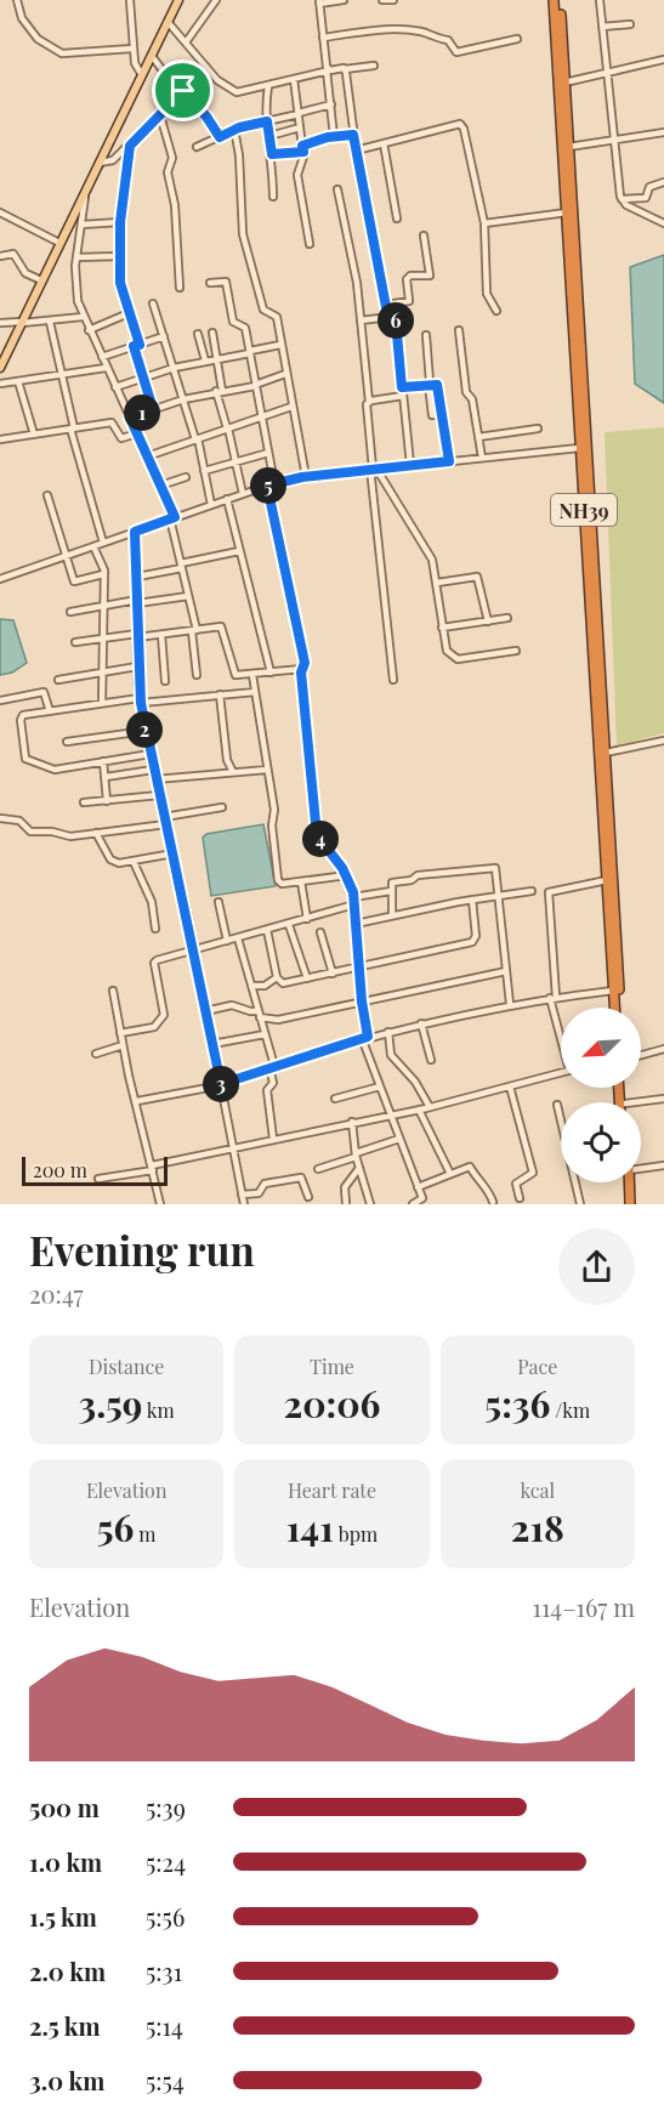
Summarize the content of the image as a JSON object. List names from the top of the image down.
{
  "streets": {
    "highway": ["NH39"]
  },
  "scale_bar": "200 m",
  "north": "bottom left",
  "page": {
    "pins": [
      "6",
      "1",
      "5",
      "2",
      "4",
      "3"
    ],
    "scale": "200 m",
    "heading": ["Evening run", "20:47"],
    "stats": [
      ["Distance", "3.59 km"],
      ["Time", "20:06"],
      ["Pace", "5:36 /km"],
      ["Elevation", "56 m"],
      ["Heart rate", "141 bpm"],
      ["kcal", "218"]
    ],
    "chart": ["Elevation", "114–167 m"],
    "list": [
      {
        "name": "500 m",
        "note": "5:39"
      },
      {
        "name": "1.0 km",
        "note": "5:24"
      },
      {
        "name": "1.5 km",
        "note": "5:56"
      },
      {
        "name": "2.0 km",
        "note": "5:31"
      },
      {
        "name": "2.5 km",
        "note": "5:14"
      },
      {
        "name": "3.0 km",
        "note": "5:54"
      }
    ]
  }
}
